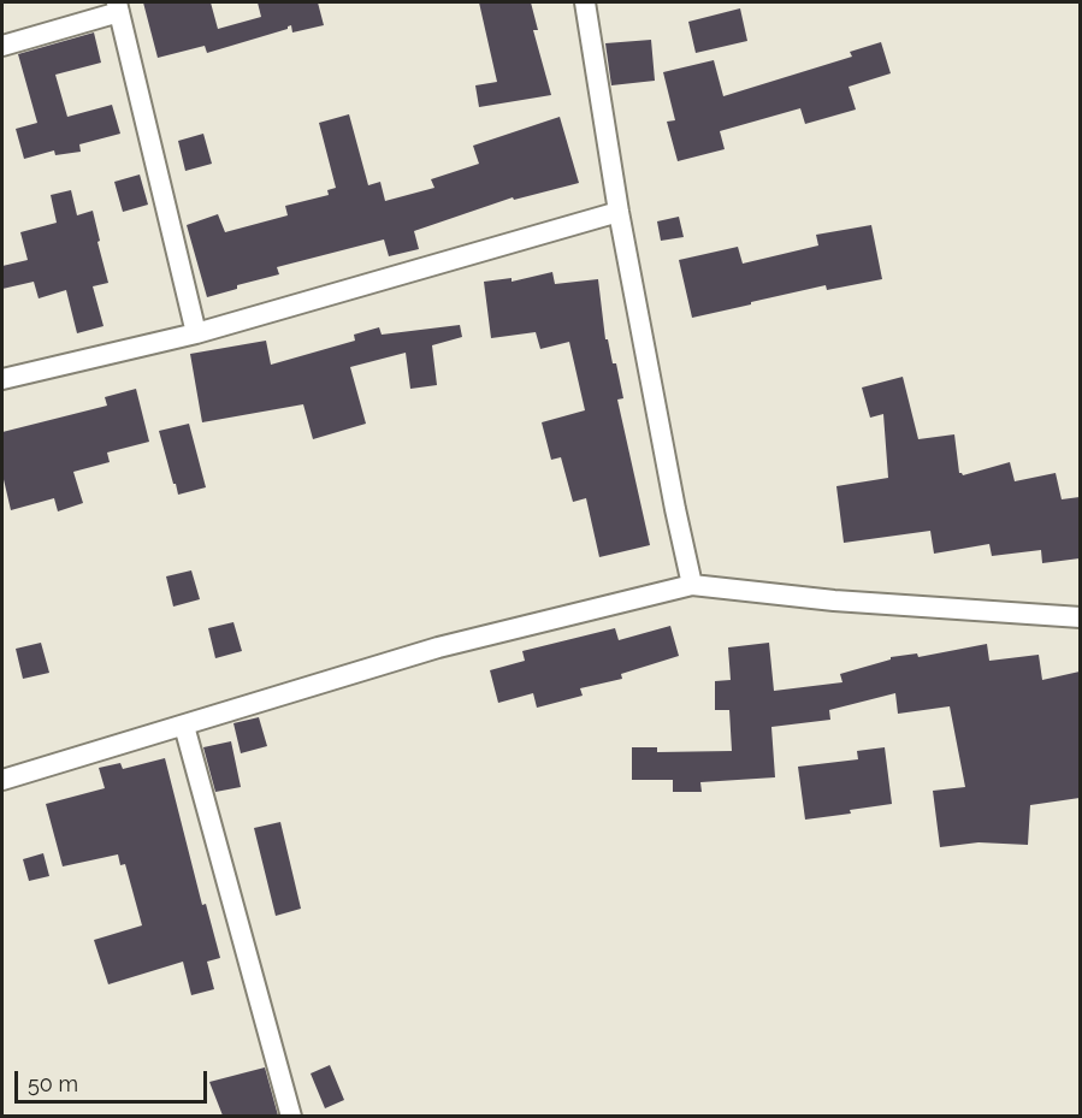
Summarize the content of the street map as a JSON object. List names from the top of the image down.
{
  "scale_bar": "50 m"
}
